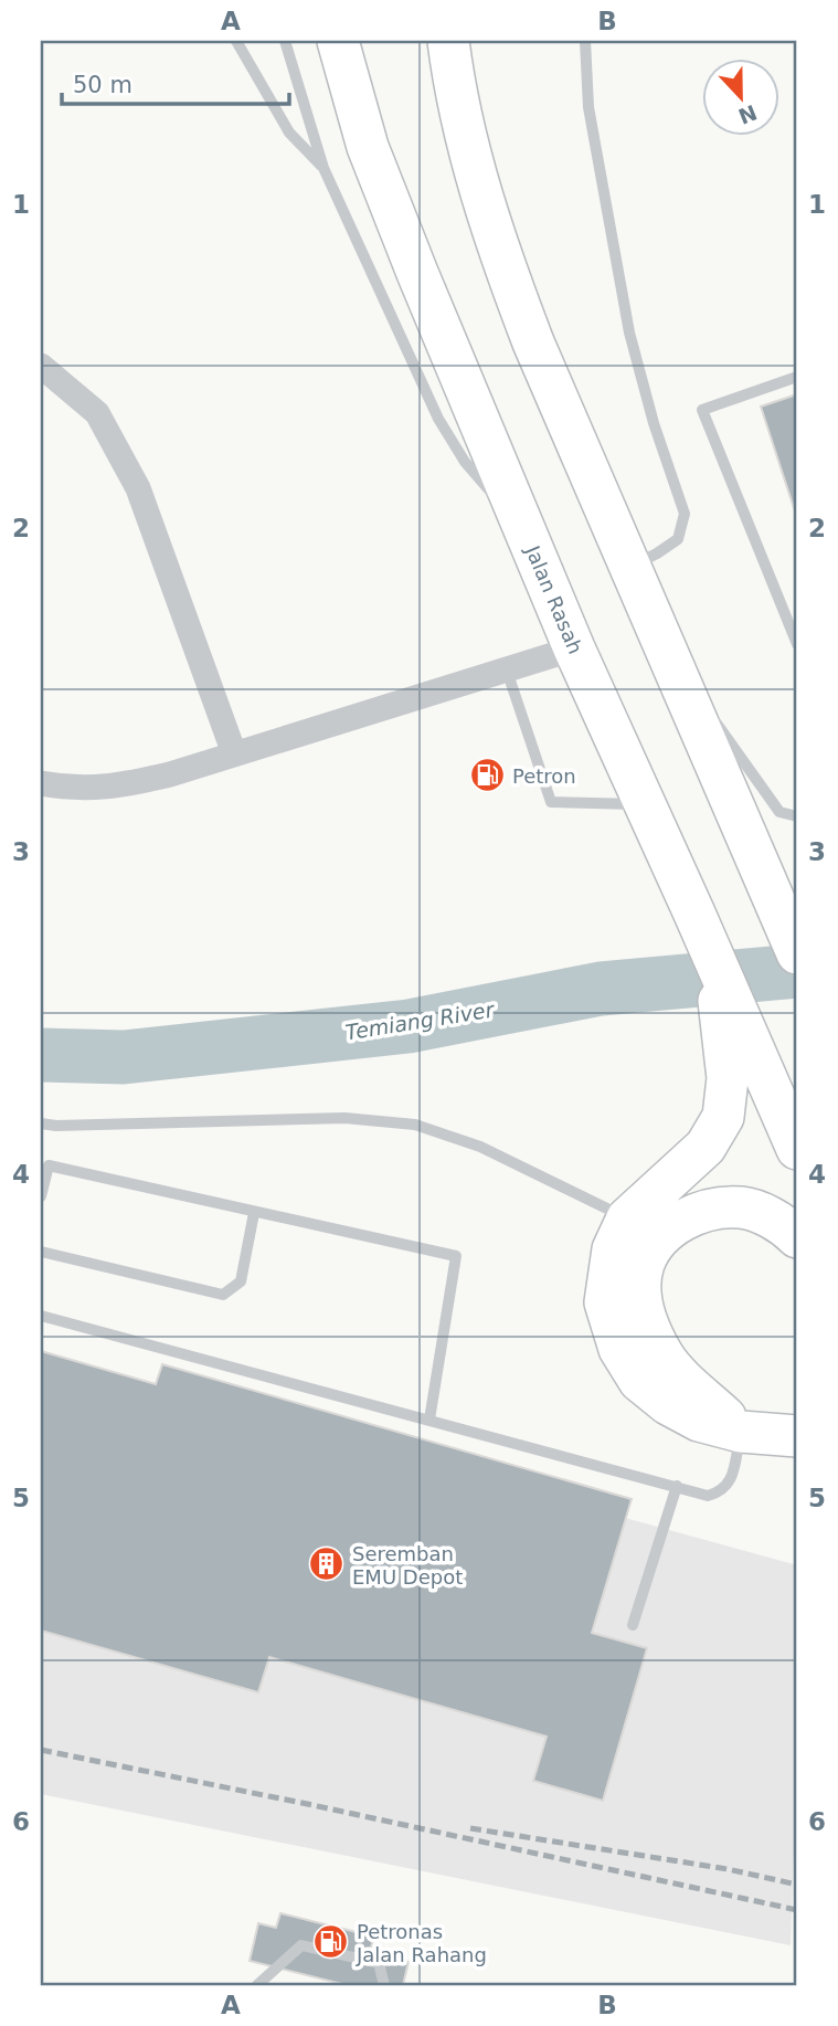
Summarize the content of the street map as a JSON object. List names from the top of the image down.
{
  "streets": {
    "highway": ["Jalan Rasah"]
  },
  "water": ["Temiang River"],
  "places": {
    "fuel station": ["Petron", "Petronas Jalan Rahang"],
    "building": ["Seremban EMU Depot"]
  },
  "scale_bar": "50 m",
  "north": "bottom",
  "grid": {
    "columns": ["A", "B"],
    "rows": [
      "1",
      "2",
      "3",
      "4",
      "5",
      "6"
    ]
  }
}
